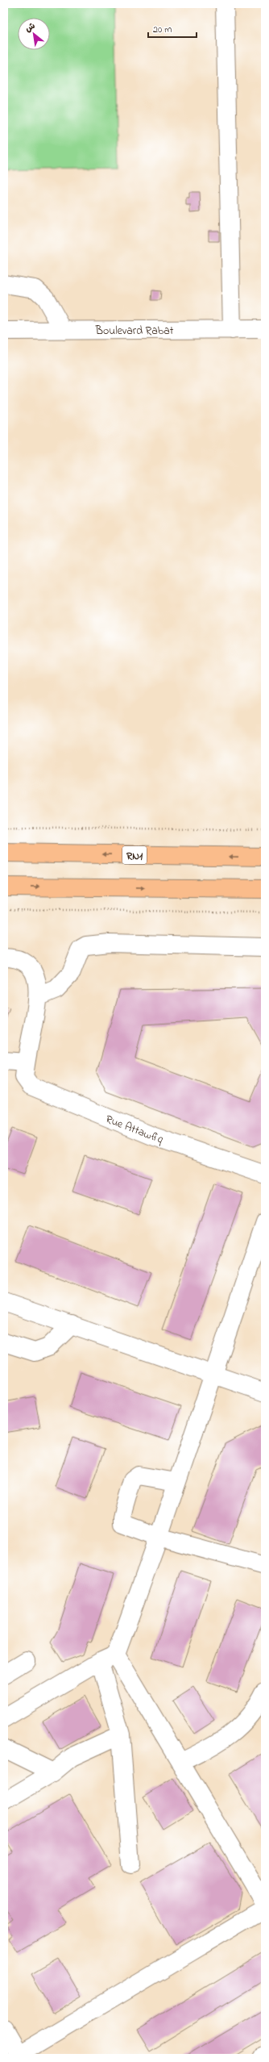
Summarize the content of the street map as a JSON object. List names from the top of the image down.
{
  "streets": {
    "highway": ["RN1"],
    "street": ["Boulevard Rabat", "Rue Attawfiq"]
  },
  "scale_bar": "20 m",
  "north": "top left"
}
